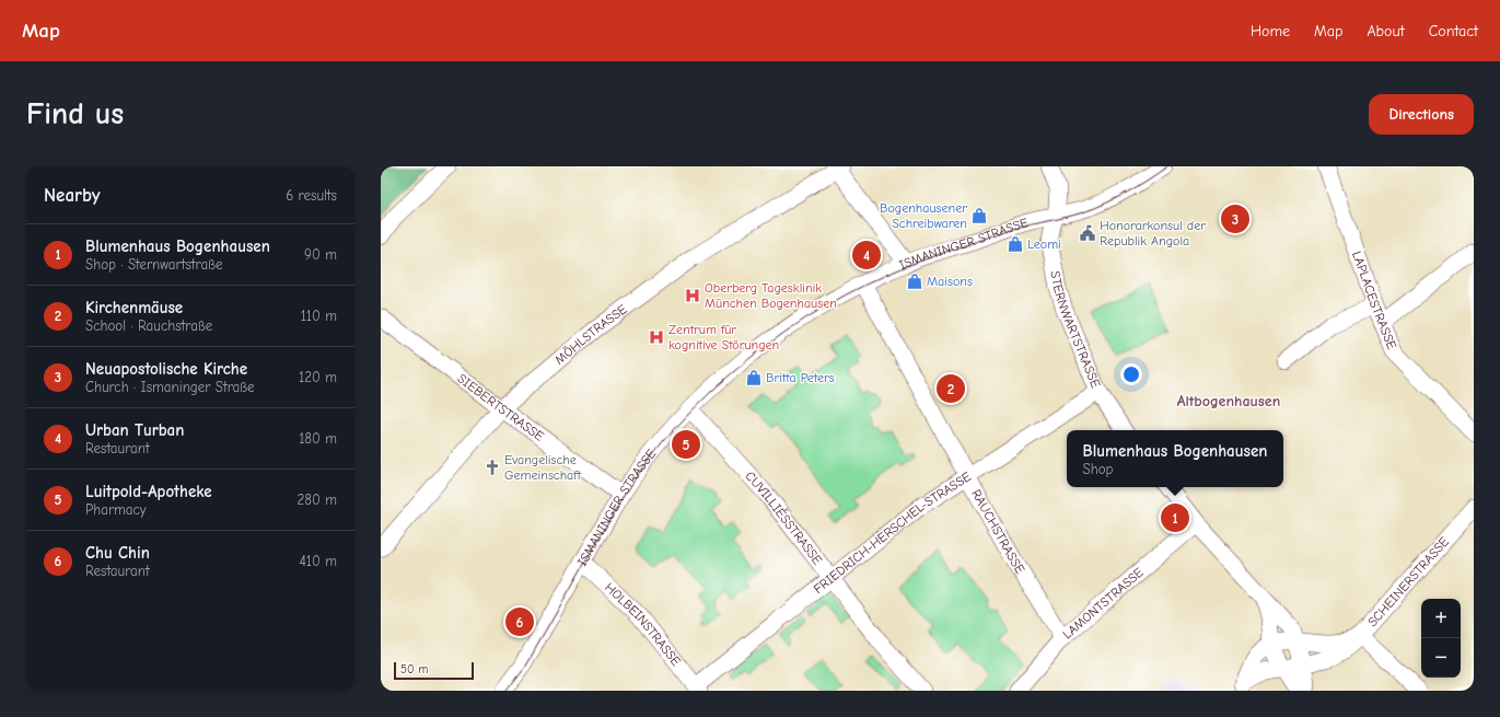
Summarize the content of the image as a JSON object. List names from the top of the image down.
{
  "streets": {
    "street": [
      "ISMANINGER STRASSE",
      "LAPLACESTRASSE",
      "STERNWARTSTRASSE",
      "MÖHLSTRASSE",
      "SIEBERTSTRASSE",
      "CUVILLIÉSSTRASSE",
      "RAUCHSTRASSE",
      "FRIEDRICH-HERSCHEL-STRASSE",
      "SCHEINERSTRASSE",
      "LAMONTSTRASSE",
      "HOLBEINSTRASSE"
    ]
  },
  "crossings": [
    ["ISMANINGER STRASSE", "STERNWARTSTRASSE"],
    ["ISMANINGER STRASSE", "SIEBERTSTRASSE"],
    ["ISMANINGER STRASSE", "CUVILLIÉSSTRASSE"],
    ["ISMANINGER STRASSE", "RAUCHSTRASSE"],
    ["ISMANINGER STRASSE", "HOLBEINSTRASSE"],
    ["STERNWARTSTRASSE", "FRIEDRICH-HERSCHEL-STRASSE"],
    ["MÖHLSTRASSE", "SIEBERTSTRASSE"],
    ["CUVILLIÉSSTRASSE", "FRIEDRICH-HERSCHEL-STRASSE"],
    ["RAUCHSTRASSE", "FRIEDRICH-HERSCHEL-STRASSE"],
    ["RAUCHSTRASSE", "LAMONTSTRASSE"],
    ["FRIEDRICH-HERSCHEL-STRASSE", "HOLBEINSTRASSE"]
  ],
  "districts": ["Altbogenhausen"],
  "places": {
    "shop": [
      "Bogenhausener Schreibwaren",
      "Leomi",
      "Maisons",
      "Britta Peters"
    ],
    "public building": ["Honorarkonsul der Republik Angola"],
    "hospital": ["Oberberg Tagesklinik München Bogenhausen", "Zentrum für kognitive Störungen"],
    "church": ["Evangelische Gemeinschaft"]
  },
  "scale_bar": "50 m",
  "page": {
    "header": "Map",
    "nav": [
      "Home",
      "Map",
      "About",
      "Contact"
    ],
    "buttons": "Directions",
    "title": "Find us",
    "heading": ["Nearby", "6 results"],
    "pins": [
      "3",
      "4",
      "2",
      "5",
      "1",
      "6"
    ],
    "list": [
      {
        "mark": "1",
        "name": "Blumenhaus Bogenhausen",
        "note": "Shop · Sternwartstraße",
        "value": "90 m"
      },
      {
        "mark": "2",
        "name": "Kirchenmäuse",
        "note": "School · Rauchstraße",
        "value": "110 m"
      },
      {
        "mark": "3",
        "name": "Neuapostolische Kirche",
        "note": "Church · Ismaninger Straße",
        "value": "120 m"
      },
      {
        "mark": "4",
        "name": "Urban Turban",
        "note": "Restaurant",
        "value": "180 m"
      },
      {
        "mark": "5",
        "name": "Luitpold-Apotheke",
        "note": "Pharmacy",
        "value": "280 m"
      },
      {
        "mark": "6",
        "name": "Chu Chin",
        "note": "Restaurant",
        "value": "410 m"
      }
    ],
    "popup": ["Blumenhaus Bogenhausen", "Shop"],
    "map_buttons": ["+", "−"],
    "scale": "50 m"
  }
}
